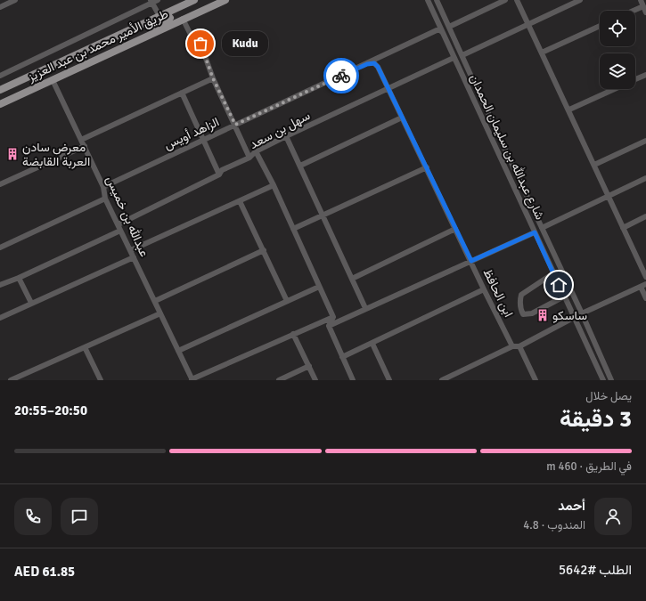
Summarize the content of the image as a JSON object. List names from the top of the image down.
{
  "streets": {
    "main road": ["طريق الأمير محمد بن عبد العزيز"],
    "street": [
      "سهل بن سعد",
      "الزاهد أويس",
      "شارع عبدالله بن سليمان الحمدان",
      "عبدالله بن خميس",
      "ابن الحافظ"
    ]
  },
  "crossings": [
    ["طريق الأمير محمد بن عبد العزيز", "عبدالله بن خميس"],
    ["سهل بن سعد", "شارع عبدالله بن سليمان الحمدان"],
    ["سهل بن سعد", "عبدالله بن خميس"],
    ["سهل بن سعد", "ابن الحافظ"],
    ["الزاهد أويس", "شارع عبدالله بن سليمان الحمدان"],
    ["الزاهد أويس", "عبدالله بن خميس"],
    ["الزاهد أويس", "ابن الحافظ"]
  ],
  "places": {
    "other": ["Kudu"],
    "building": ["معرض سادن العربة القابضة", "ساسكو"]
  },
  "page": {
    "bubble": "Kudu",
    "heading": ["3 دقيقة", "يصل خلال", "20:50–20:55"],
    "panel": [
      "أحمد",
      "المندوب · 4.8",
      "الطلب #5642",
      "AED 61.85"
    ],
    "bar": "في الطريق · 460 m"
  }
}
